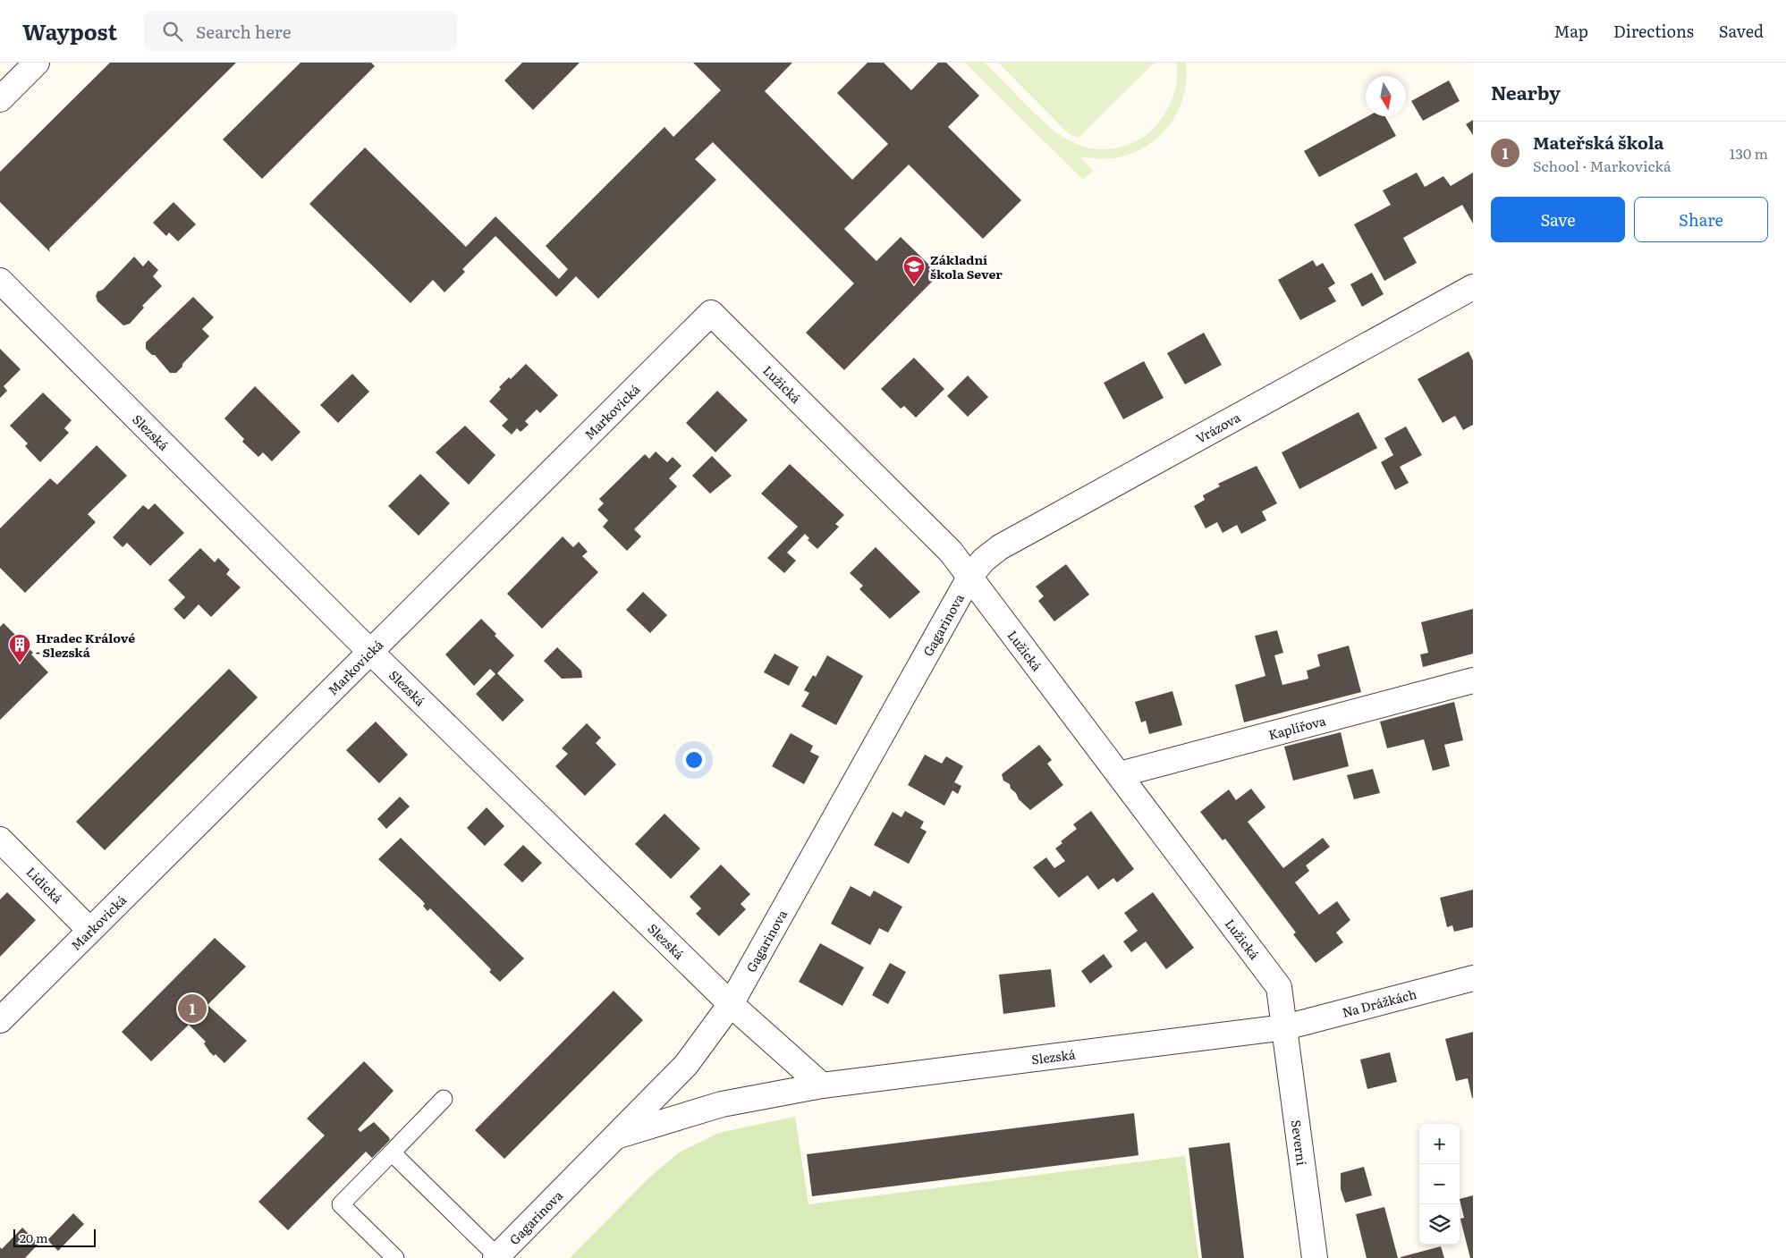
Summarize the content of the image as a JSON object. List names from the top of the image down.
{
  "streets": {
    "street": [
      "Lužická",
      "Markovická",
      "Vrázova",
      "Slezská",
      "Gagarinova",
      "Kaplířova",
      "Lidická",
      "Na Drážkách",
      "Severní"
    ]
  },
  "crossings": [
    ["Lužická", "Markovická"],
    ["Lužická", "Vrázova"],
    ["Lužická", "Slezská"],
    ["Lužická", "Gagarinova"],
    ["Lužická", "Kaplířova"],
    ["Lužická", "Na Drážkách"],
    ["Lužická", "Severní"],
    ["Markovická", "Slezská"],
    ["Markovická", "Lidická"],
    ["Vrázova", "Gagarinova"],
    ["Slezská", "Gagarinova"],
    ["Slezská", "Na Drážkách"],
    ["Slezská", "Severní"],
    ["Na Drážkách", "Severní"]
  ],
  "places": {
    "school or university": ["Základní škola Sever"],
    "building": ["Hradec Králové - Slezská"]
  },
  "scale_bar": "20 m",
  "north": "bottom",
  "page": {
    "header": "Waypost",
    "search": "Search here",
    "nav": ["Map", "Directions", "Saved"],
    "heading": "Nearby",
    "list": [
      {
        "mark": "1",
        "name": "Mateřská škola",
        "note": "School · Markovická",
        "value": "130 m"
      }
    ],
    "buttons": ["Save", "Share"],
    "pins": "1",
    "map_buttons": ["+", "−"],
    "scale": "20 m"
  }
}
